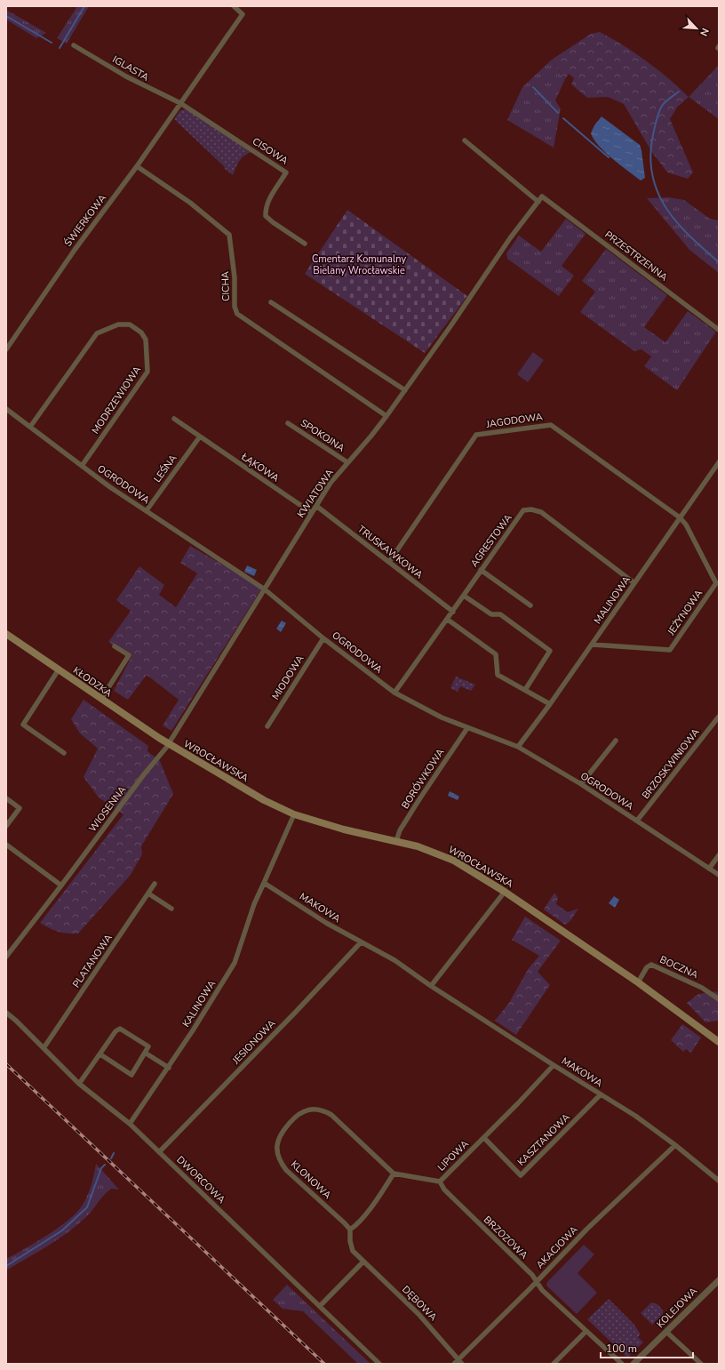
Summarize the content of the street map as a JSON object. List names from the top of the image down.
{
  "streets": {
    "main road": ["KŁODZKA", "WROCŁAWSKA"],
    "street": [
      "IGLASTA",
      "CISOWA",
      "ŚWIERKOWA",
      "PRZESTRZENNA",
      "CICHA",
      "MODRZEWIOWA",
      "JAGODOWA",
      "SPOKOJNA",
      "ŁĄKOWA",
      "LEŚNA",
      "OGRODOWA",
      "KWIATOWA",
      "AGRESTOWA",
      "TRUSKAWKOWA",
      "MALINOWA",
      "JEŻYNOWA",
      "MIODOWA",
      "BRZOSKWINIOWA",
      "BORÓWKOWA",
      "WIOSENNA",
      "MAKOWA",
      "PLATANOWA",
      "BOCZNA",
      "KALINOWA",
      "JESIONOWA",
      "KASZTANOWA",
      "LIPOWA",
      "DWORCOWA",
      "KLONOWA",
      "BRZOZOWA",
      "AKACJOWA",
      "DĘBOWA",
      "KOLEJOWA"
    ]
  },
  "crossings": [
    ["IGLASTA", "CISOWA"],
    ["IGLASTA", "ŚWIERKOWA"],
    ["CISOWA", "ŚWIERKOWA"],
    ["ŚWIERKOWA", "CICHA"],
    ["PRZESTRZENNA", "KWIATOWA"],
    ["CICHA", "KWIATOWA"],
    ["MODRZEWIOWA", "OGRODOWA"],
    ["JAGODOWA", "TRUSKAWKOWA"],
    ["JAGODOWA", "MALINOWA"],
    ["JAGODOWA", "JEŻYNOWA"],
    ["SPOKOJNA", "KWIATOWA"],
    ["ŁĄKOWA", "LEŚNA"],
    ["ŁĄKOWA", "KWIATOWA"],
    ["LEŚNA", "OGRODOWA"],
    ["OGRODOWA", "KWIATOWA"],
    ["OGRODOWA", "AGRESTOWA"],
    ["OGRODOWA", "MALINOWA"],
    ["OGRODOWA", "MIODOWA"],
    ["OGRODOWA", "BRZOSKWINIOWA"],
    ["OGRODOWA", "BORÓWKOWA"],
    ["KWIATOWA", "TRUSKAWKOWA"],
    ["KWIATOWA", "KŁODZKA"],
    ["KWIATOWA", "WROCŁAWSKA"],
    ["KWIATOWA", "WIOSENNA"],
    ["AGRESTOWA", "TRUSKAWKOWA"],
    ["AGRESTOWA", "MALINOWA"],
    ["MALINOWA", "JEŻYNOWA"],
    ["KŁODZKA", "WROCŁAWSKA"],
    ["KŁODZKA", "WIOSENNA"],
    ["WROCŁAWSKA", "BORÓWKOWA"],
    ["WROCŁAWSKA", "WIOSENNA"],
    ["WROCŁAWSKA", "BOCZNA"],
    ["MAKOWA", "KALINOWA"],
    ["MAKOWA", "JESIONOWA"],
    ["MAKOWA", "KASZTANOWA"],
    ["MAKOWA", "LIPOWA"],
    ["MAKOWA", "AKACJOWA"],
    ["PLATANOWA", "DWORCOWA"],
    ["KALINOWA", "DWORCOWA"],
    ["JESIONOWA", "DWORCOWA"],
    ["KASZTANOWA", "LIPOWA"],
    ["LIPOWA", "KLONOWA"],
    ["LIPOWA", "BRZOZOWA"],
    ["BRZOZOWA", "AKACJOWA"],
    ["AKACJOWA", "DĘBOWA"]
  ],
  "parks": ["Cmentarz Komunalny Bielany Wrocławskie"],
  "scale_bar": "100 m",
  "north": "bottom right"
}
